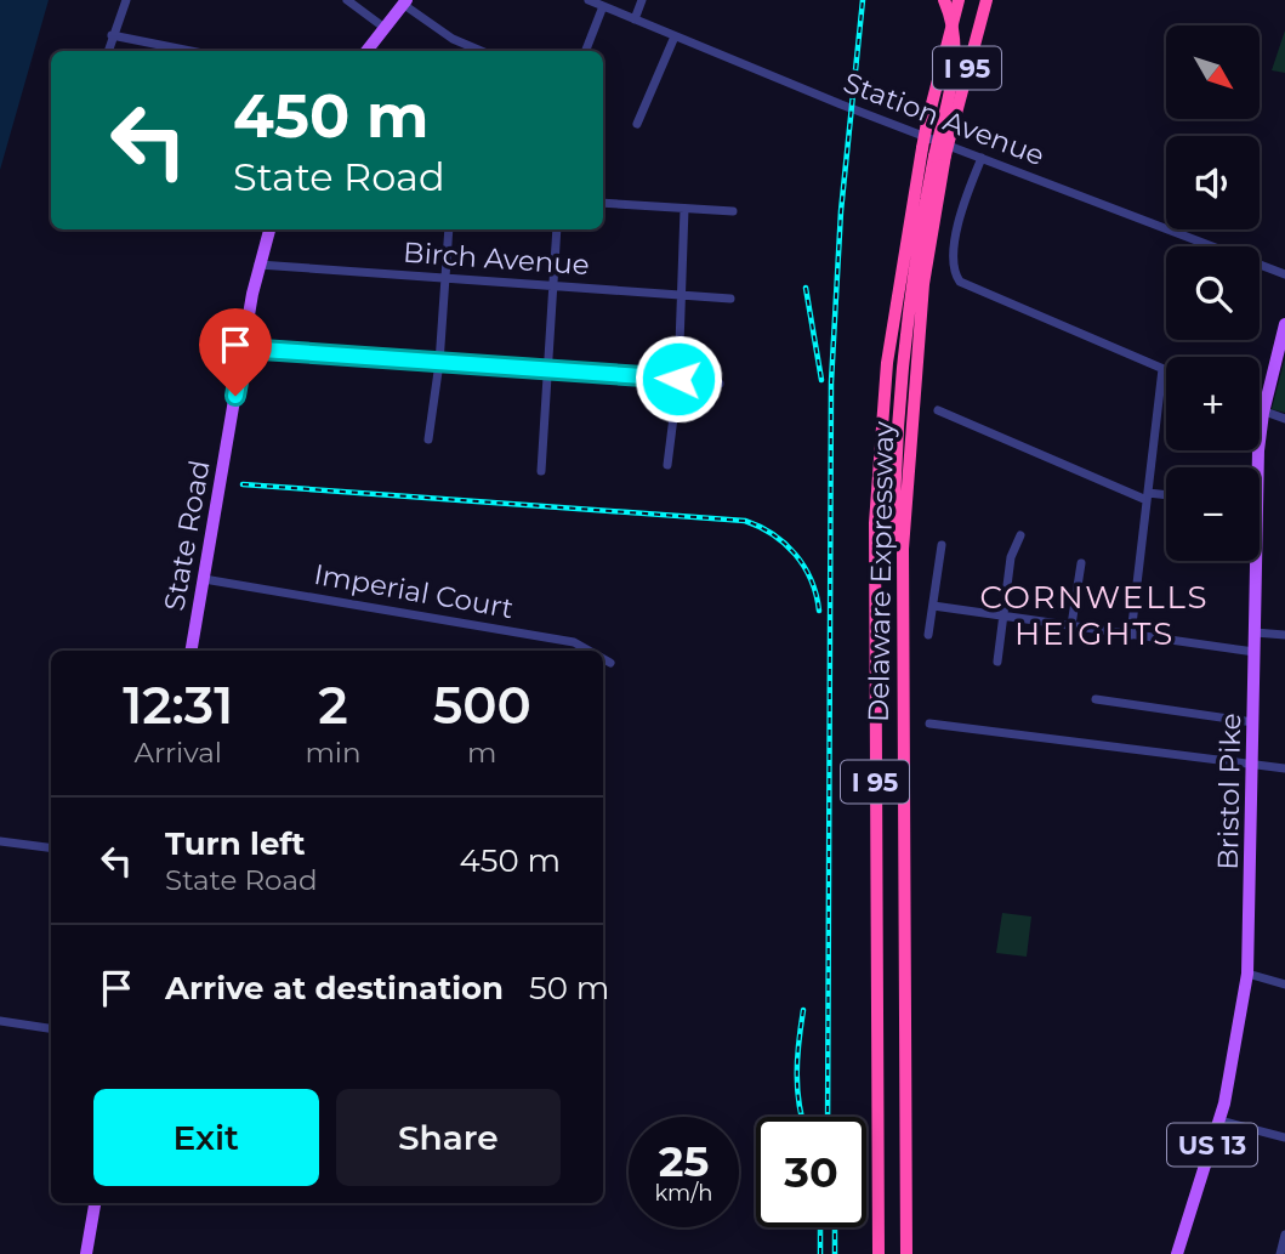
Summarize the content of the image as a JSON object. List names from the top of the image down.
{
  "streets": {
    "highway": ["I 95", "Delaware Expressway"],
    "main road": ["State Road", "Bristol Pike", "US 13"],
    "street": ["Station Avenue", "Birch Avenue", "Imperial Court"]
  },
  "crossings": [
    ["Birch Avenue", "State Road"],
    ["State Road", "Imperial Court"]
  ],
  "districts": ["CORNWELLS HEIGHTS"],
  "north": "bottom right",
  "page": {
    "map_buttons": ["+", "−"],
    "turn": ["450 m", "State Road"],
    "eta": [
      "12:31",
      "Arrival",
      "2",
      "min",
      "500",
      "m"
    ],
    "list": [
      {
        "name": "Turn left",
        "note": "State Road",
        "value": "450 m"
      },
      {
        "name": "Arrive at destination",
        "value": "50 m"
      }
    ],
    "buttons": ["Exit", "Share"],
    "speed": "25 km/h",
    "limit": "30"
  }
}
